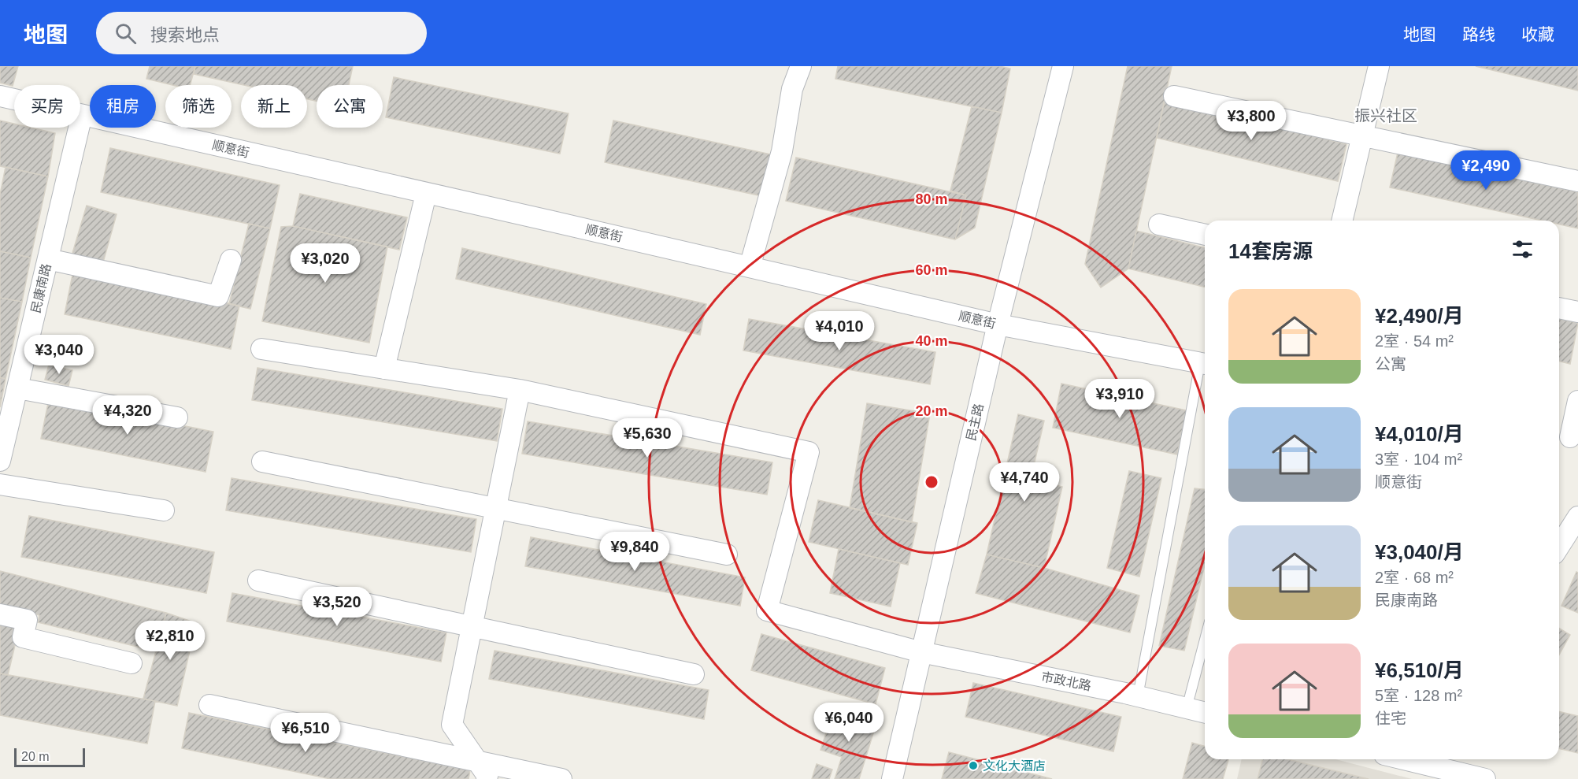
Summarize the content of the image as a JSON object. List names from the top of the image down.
{
  "streets": {
    "street": [
      "顺意街",
      "民康南路",
      "民主路",
      "市政北路"
    ]
  },
  "crossings": [
    ["顺意街", "民康南路"],
    ["顺意街", "民主路"],
    ["民主路", "市政北路"]
  ],
  "districts": ["振兴社区"],
  "places": ["文化大酒店"],
  "scale_bar": "20 m",
  "page": {
    "header": "地图",
    "search": "搜索地点",
    "nav": ["地图", "路线", "收藏"],
    "chip": [
      "买房",
      "租房",
      "筛选",
      "新上",
      "公寓"
    ],
    "price": [
      "¥3,800",
      "¥2,490",
      "¥3,020",
      "¥4,010",
      "¥3,040",
      "¥3,910",
      "¥4,320",
      "¥5,630",
      "¥4,740",
      "¥9,840",
      "¥3,520",
      "¥2,810",
      "¥6,040",
      "¥6,510"
    ],
    "heading": "14套房源",
    "list": [
      {
        "name": "¥2,490/月",
        "note": "2室 · 54 m² · 公寓"
      },
      {
        "name": "¥4,010/月",
        "note": "3室 · 104 m² · 顺意街"
      },
      {
        "name": "¥3,040/月",
        "note": "2室 · 68 m² · 民康南路"
      },
      {
        "name": "¥6,510/月",
        "note": "5室 · 128 m² · 住宅"
      }
    ],
    "scale": "20 m"
  },
  "rings": [
    "80 m",
    "60 m",
    "40 m",
    "20 m"
  ]
}
